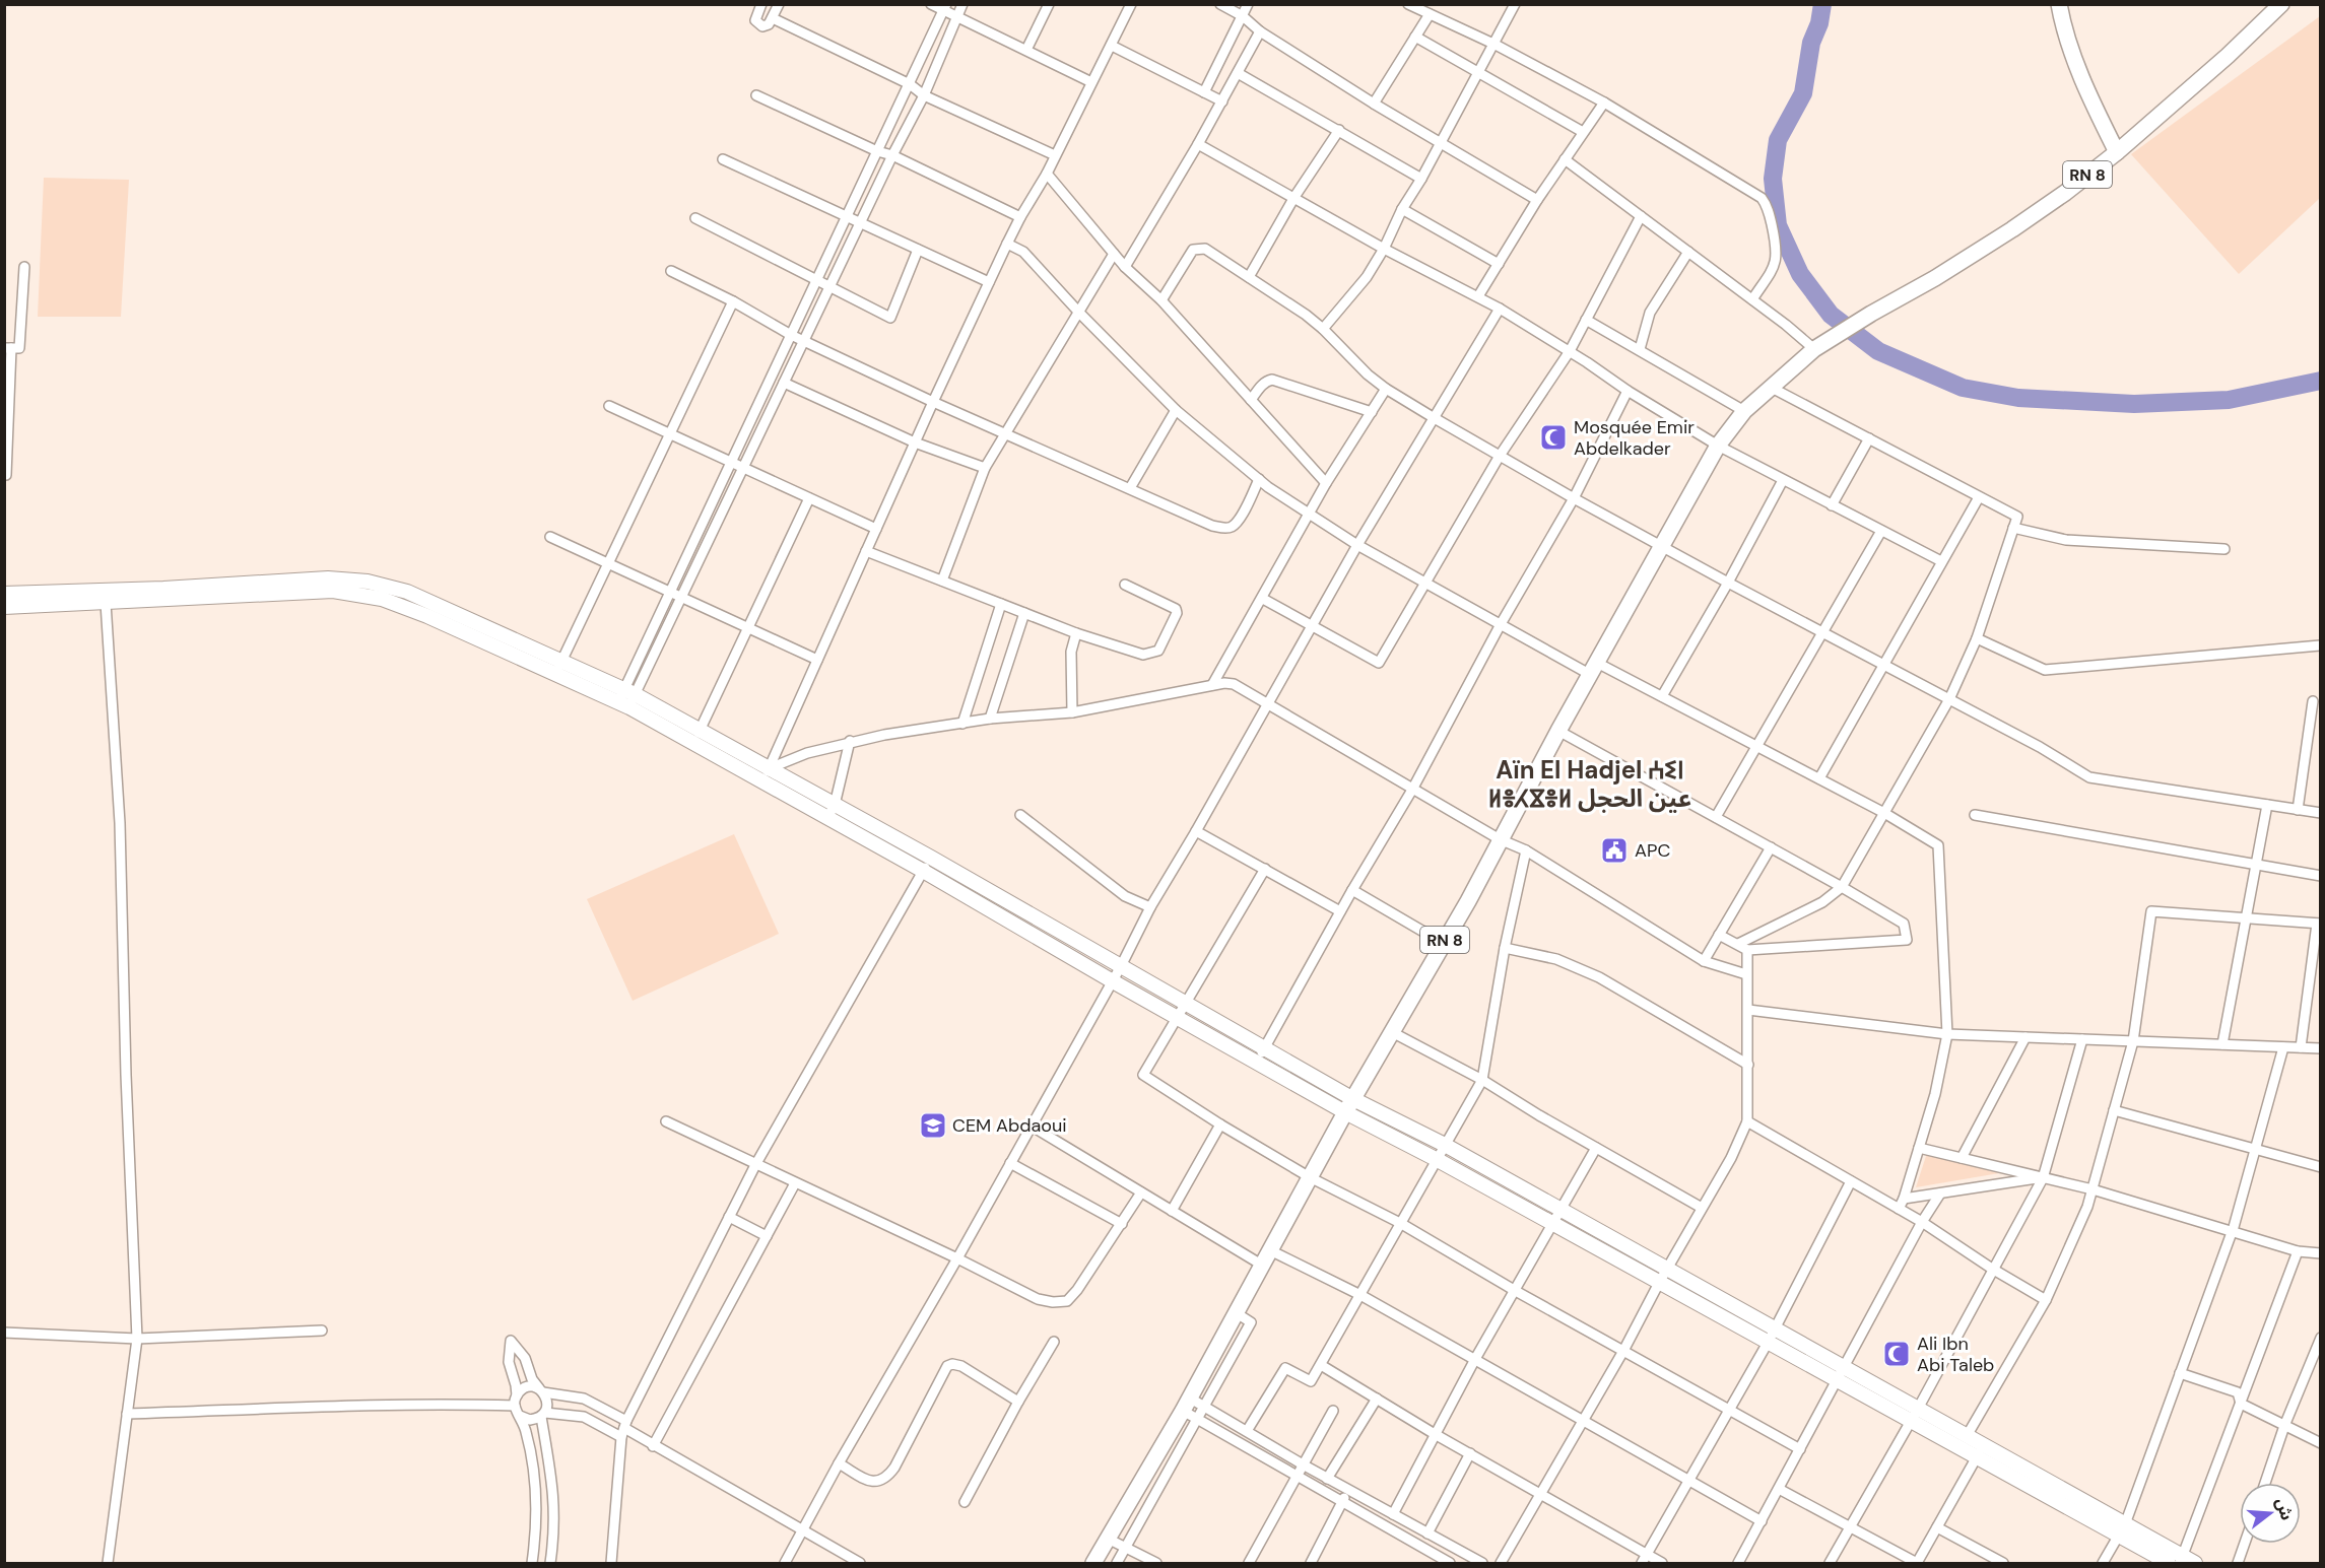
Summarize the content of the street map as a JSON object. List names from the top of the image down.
{
  "streets": {
    "main road": ["RN 8"]
  },
  "districts": ["Aïn El Hadjel ⵄⵉⵏ ⵍⴻⵃⴵⴻⵍ عين الحجل"],
  "places": {
    "mosque": ["Mosquée Emir Abdelkader", "Ali Ibn Abi Taleb"],
    "public building": ["APC"],
    "school or university": ["CEM Abdaoui"]
  },
  "north": "right"
}
